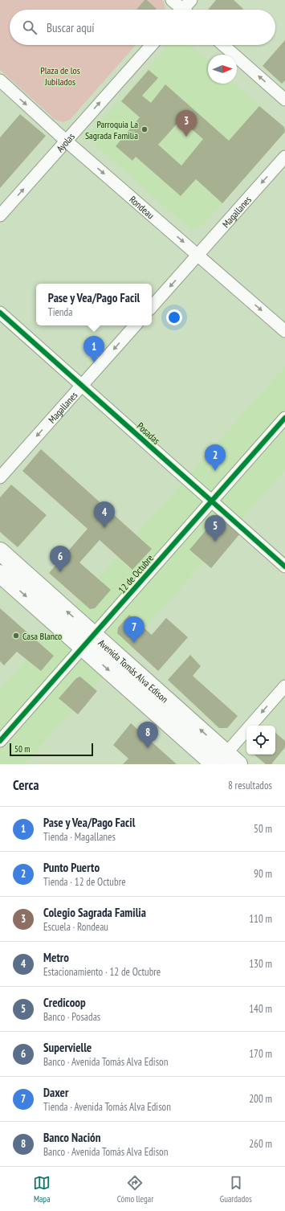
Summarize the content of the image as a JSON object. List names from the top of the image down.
{
  "streets": {
    "main road": ["Avenida Tomás Alva Edison"],
    "street": [
      "Ayolas",
      "Rondeau",
      "Magallanes",
      "Posadas",
      "12 de Octubre"
    ]
  },
  "crossings": [
    ["Ayolas", "Rondeau"],
    ["Rondeau", "Magallanes"],
    ["Magallanes", "Posadas"],
    ["Posadas", "12 de Octubre"],
    ["12 de Octubre", "Avenida Tomás Alva Edison"]
  ],
  "one_way": ["Ayolas", "Rondeau", "Magallanes"],
  "parks": ["Plaza de los Jubilados"],
  "places": ["Parroquia La Sagrada Familia", "Casa Blanco"],
  "scale_bar": "50 m",
  "north": "right",
  "page": {
    "search": "Buscar aquí",
    "pins": [
      "3",
      "1",
      "2",
      "4",
      "5",
      "6",
      "7",
      "8"
    ],
    "popup": ["Pase y Vea/Pago Facil", "Tienda"],
    "scale": "50 m",
    "heading": ["Cerca", "8 resultados"],
    "list": [
      {
        "mark": "1",
        "name": "Pase y Vea/Pago Facil",
        "note": "Tienda · Magallanes",
        "value": "50 m"
      },
      {
        "mark": "2",
        "name": "Punto Puerto",
        "note": "Tienda · 12 de Octubre",
        "value": "90 m"
      },
      {
        "mark": "3",
        "name": "Colegio Sagrada Familia",
        "note": "Escuela · Rondeau",
        "value": "110 m"
      },
      {
        "mark": "4",
        "name": "Metro",
        "note": "Estacionamiento · 12 de Octubre",
        "value": "130 m"
      },
      {
        "mark": "5",
        "name": "Credicoop",
        "note": "Banco · Posadas",
        "value": "140 m"
      },
      {
        "mark": "6",
        "name": "Supervielle",
        "note": "Banco · Avenida Tomás Alva Edison",
        "value": "170 m"
      },
      {
        "mark": "7",
        "name": "Daxer",
        "note": "Tienda · Avenida Tomás Alva Edison",
        "value": "200 m"
      },
      {
        "mark": "8",
        "name": "Banco Nación",
        "note": "Banco · Avenida Tomás Alva Edison",
        "value": "260 m"
      }
    ],
    "nav": ["Mapa", "Cómo llegar", "Guardados"]
  }
}
